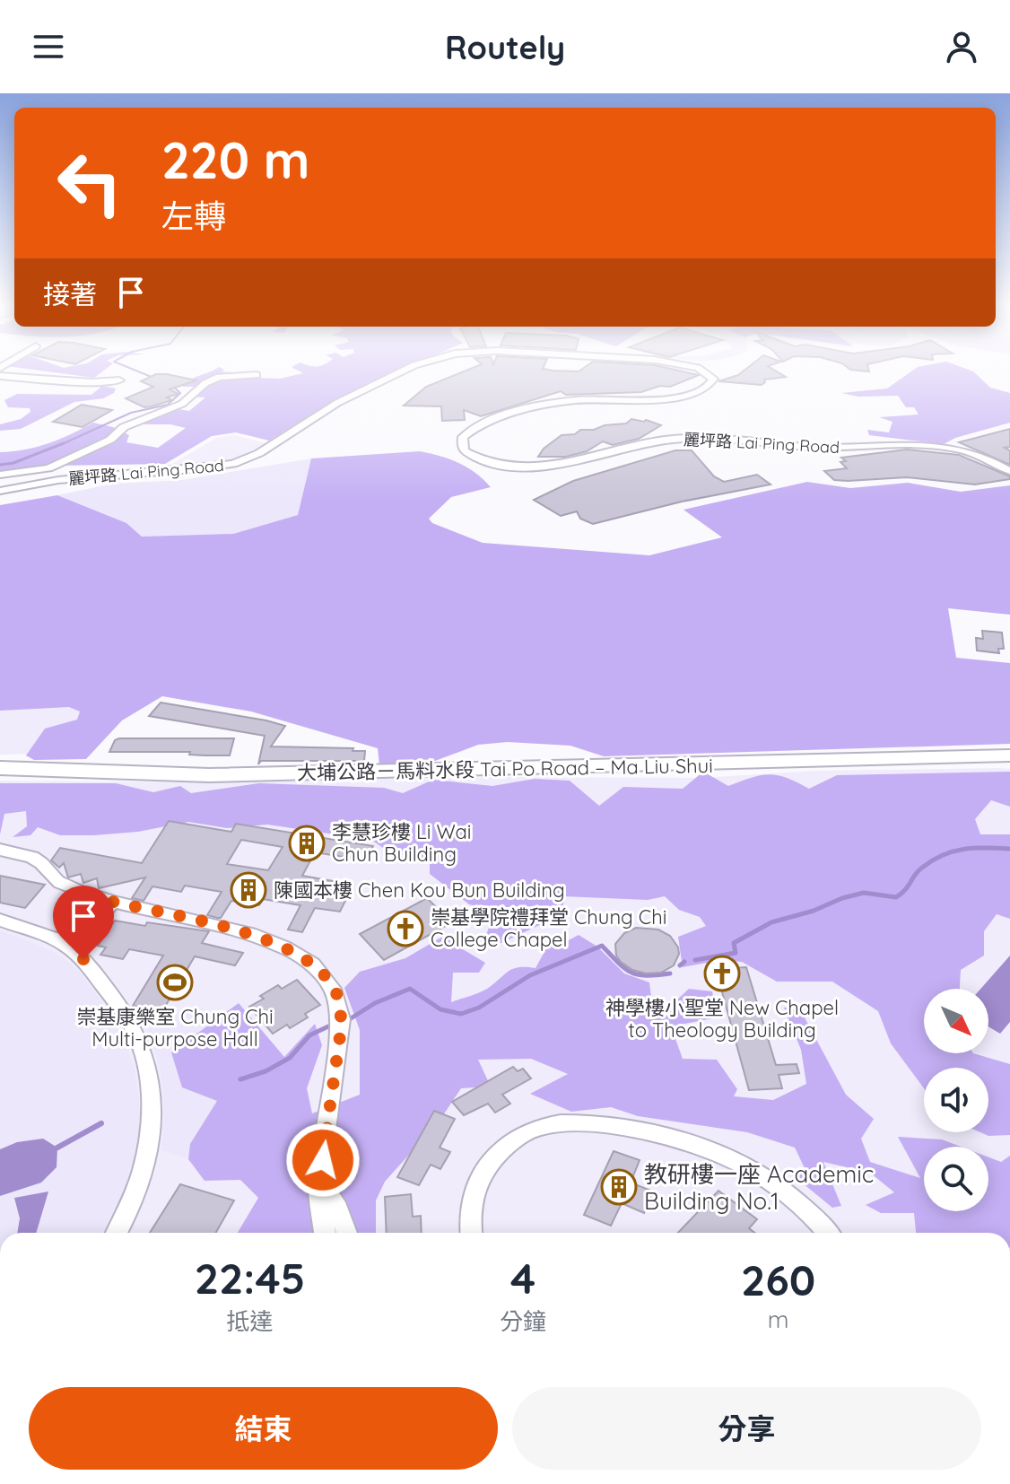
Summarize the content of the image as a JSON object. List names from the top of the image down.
{
  "streets": {
    "main road": ["大埔公路－馬料水段 Tai Po Road – Ma Liu Shui"],
    "street": ["麗坪路 Lai Ping Road"]
  },
  "places": {
    "building": ["李慧珍樓 Li Wai Chun Building", "陳國本樓 Chen Kou Bun Building", "教研樓一座 Academic Building No.1"],
    "church": ["崇基學院禮拜堂 Chung Chi College Chapel", "神學樓小聖堂 New Chapel to Theology Building"],
    "sports": ["崇基康樂室 Chung Chi Multi-purpose Hall"]
  },
  "north": "bottom right",
  "page": {
    "header": "Routely",
    "turn": ["220 m", "左轉"],
    "then": "接著",
    "eta": [
      "22:45",
      "抵達",
      "4",
      "分鐘",
      "260",
      "m"
    ],
    "buttons": ["結束", "分享"]
  }
}
